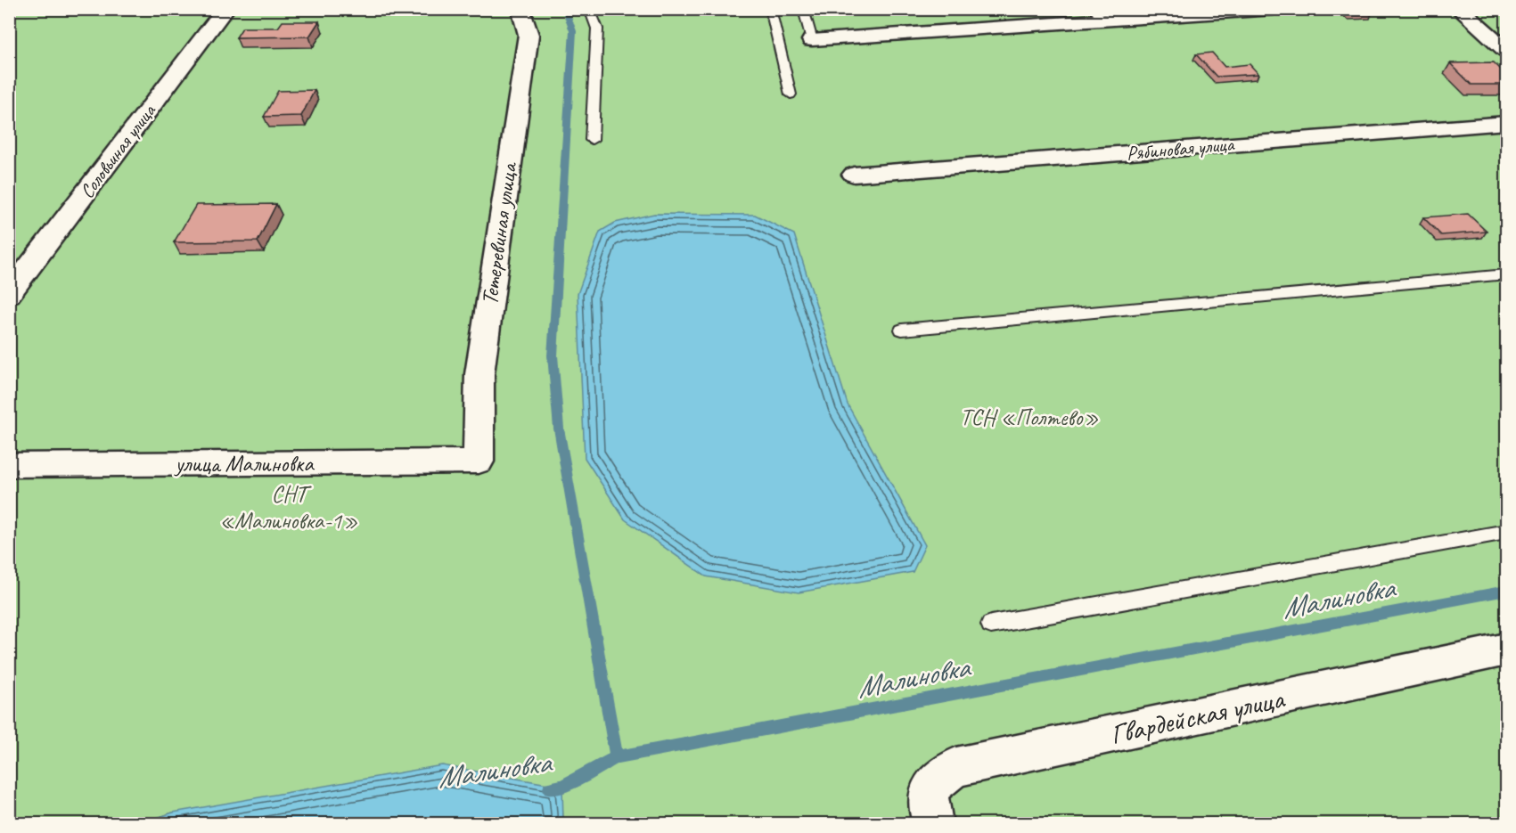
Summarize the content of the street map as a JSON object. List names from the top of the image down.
{
  "streets": {
    "street": [
      "Рябиновая улица",
      "Соловьиная улица",
      "Тетеревиная улица",
      "улица Малиновка",
      "Гвардейская улица"
    ]
  },
  "crossings": [
    ["Тетеревиная улица", "улица Малиновка"]
  ],
  "water": ["Малиновка"],
  "parks": ["ТСН «Полтево»", "СНТ «Малиновка-1»"]
}
